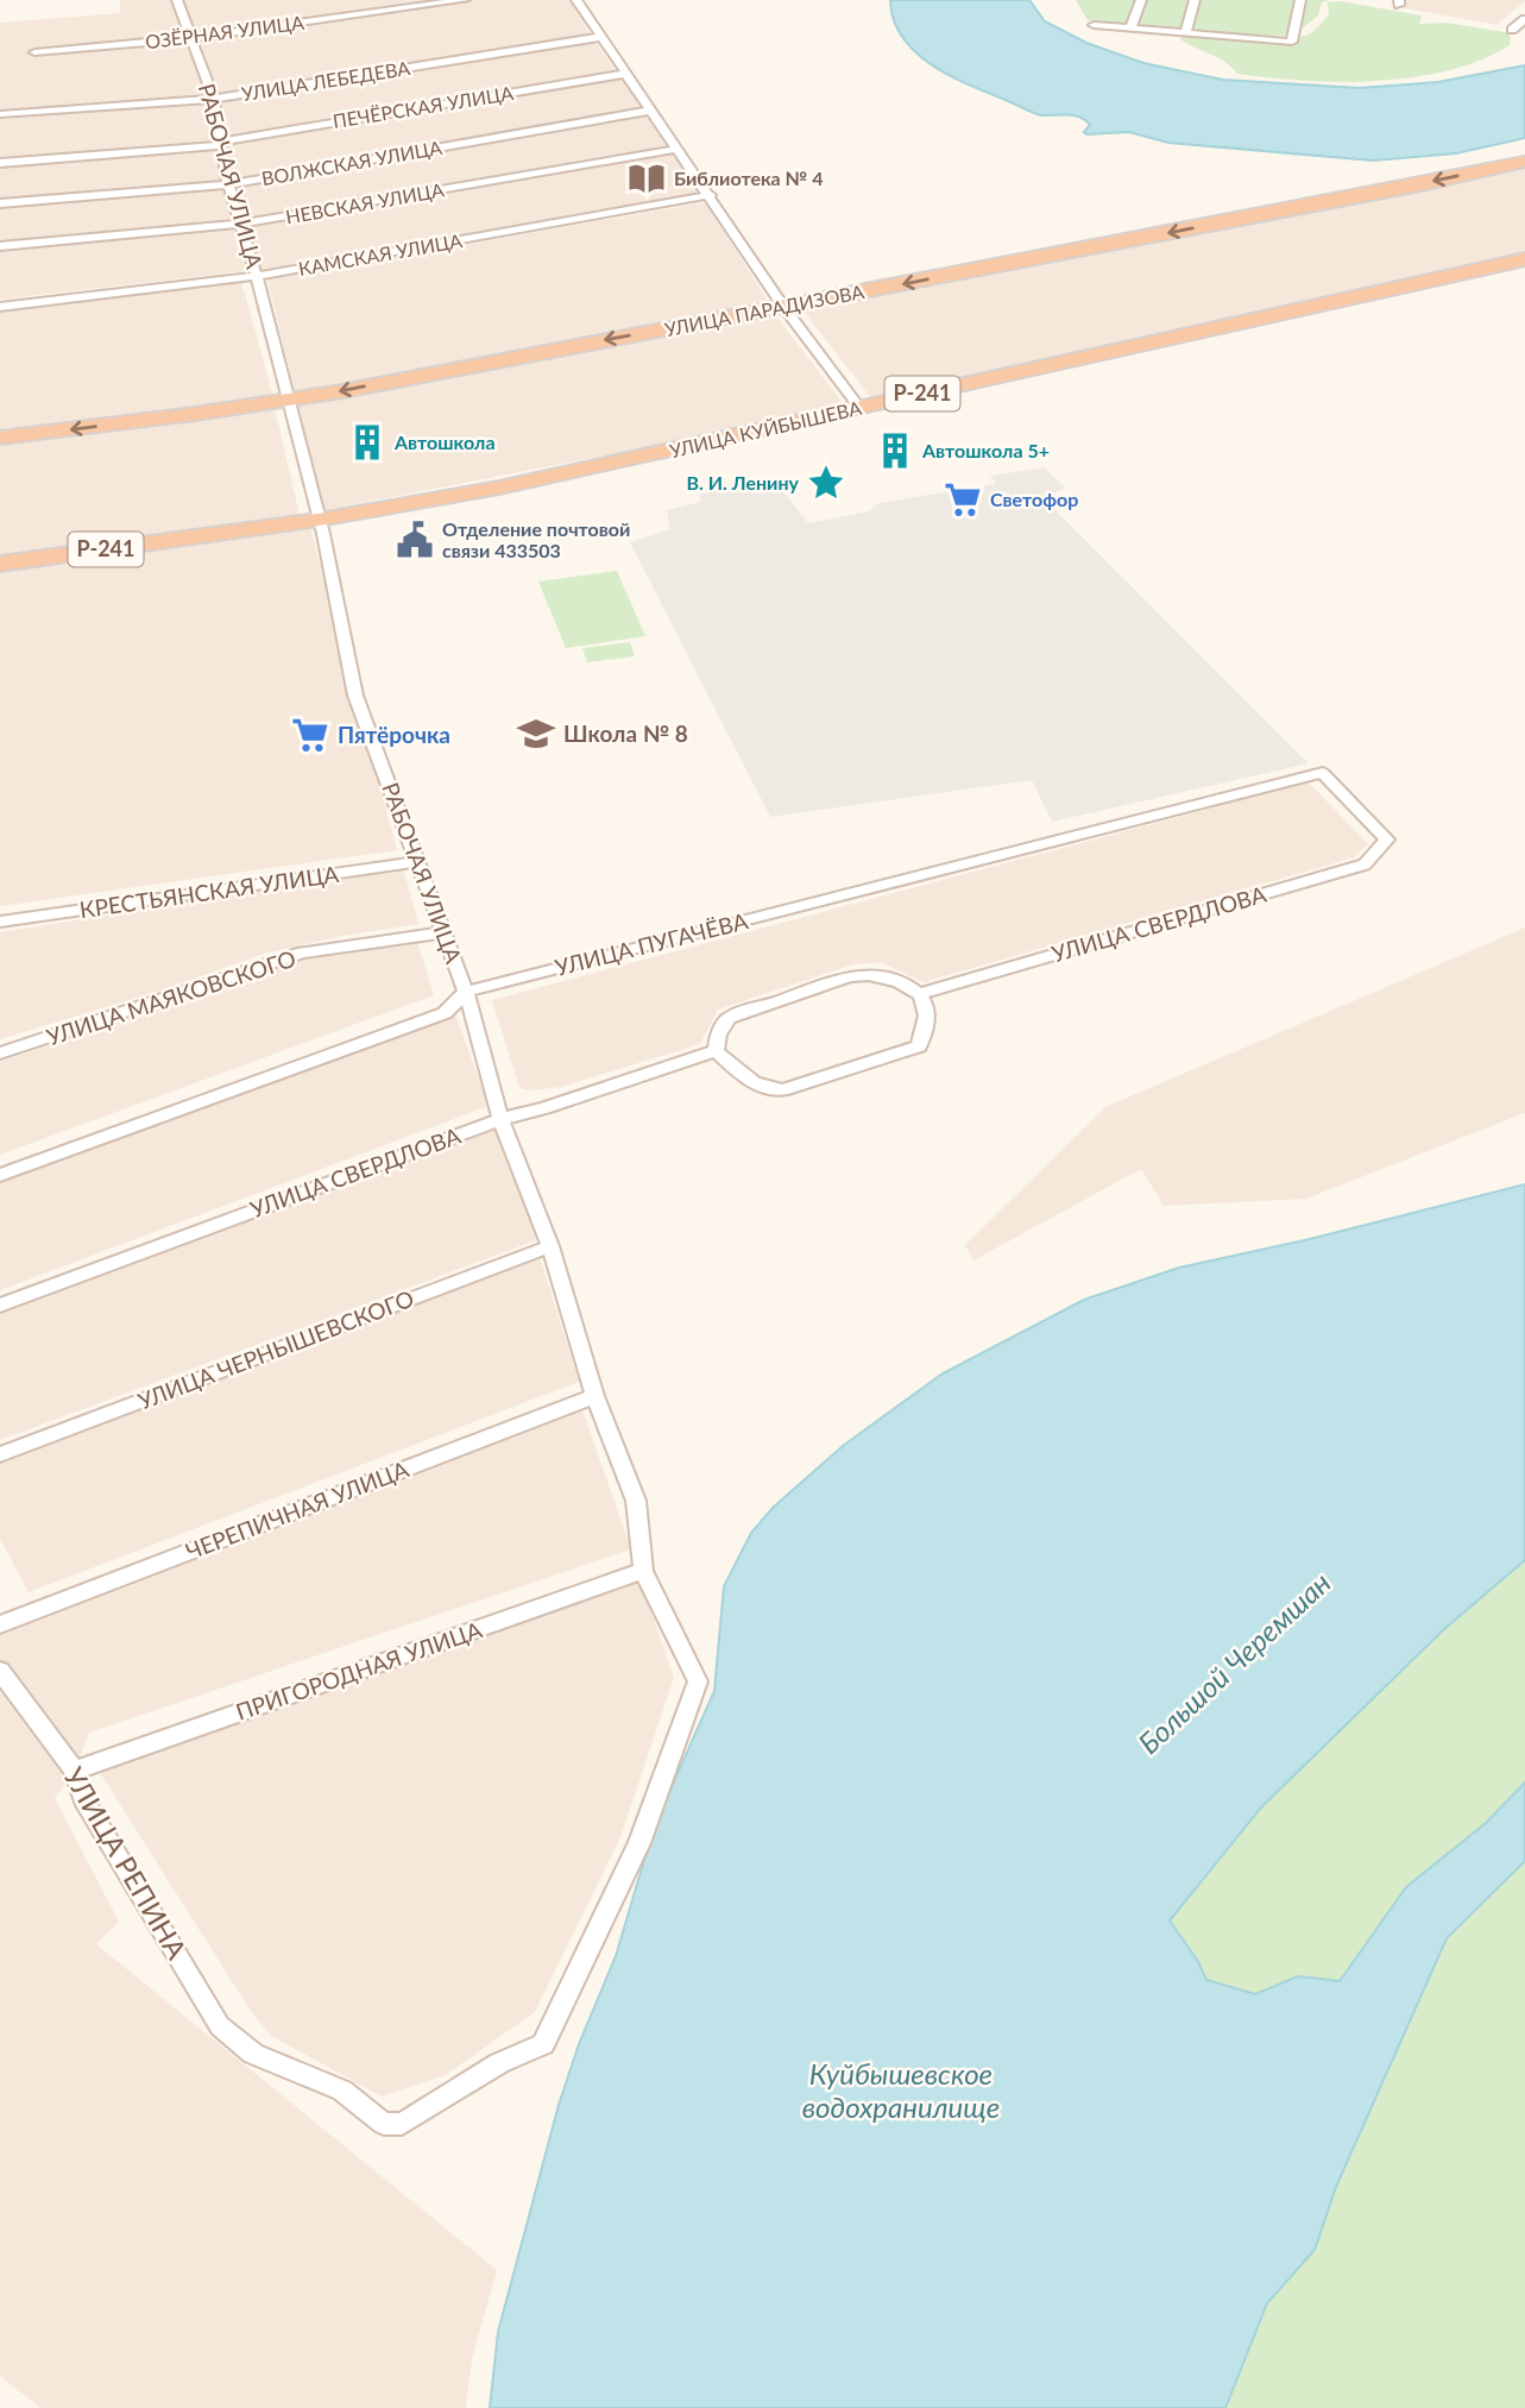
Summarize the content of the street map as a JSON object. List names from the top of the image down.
{
  "streets": {
    "highway": ["УЛИЦА ПАРАДИЗОВА", "Р-241", "УЛИЦА КУЙБЫШЕВА"],
    "street": [
      "ОЗЁРНАЯ УЛИЦА",
      "УЛИЦА ЛЕБЕДЕВА",
      "ПЕЧЁРСКАЯ УЛИЦА",
      "ВОЛЖСКАЯ УЛИЦА",
      "РАБОЧАЯ УЛИЦА",
      "НЕВСКАЯ УЛИЦА",
      "КАМСКАЯ УЛИЦА",
      "КРЕСТЬЯНСКАЯ УЛИЦА",
      "УЛИЦА СВЕРДЛОВА",
      "УЛИЦА ПУГАЧЁВА",
      "УЛИЦА МАЯКОВСКОГО",
      "УЛИЦА ЧЕРНЫШЕВСКОГО",
      "ЧЕРЕПИЧНАЯ УЛИЦА",
      "ПРИГОРОДНАЯ УЛИЦА",
      "УЛИЦА РЕПИНА"
    ]
  },
  "crossings": [
    ["ОЗЁРНАЯ УЛИЦА", "РАБОЧАЯ УЛИЦА"],
    ["УЛИЦА ЛЕБЕДЕВА", "РАБОЧАЯ УЛИЦА"],
    ["ПЕЧЁРСКАЯ УЛИЦА", "РАБОЧАЯ УЛИЦА"],
    ["ВОЛЖСКАЯ УЛИЦА", "РАБОЧАЯ УЛИЦА"],
    ["РАБОЧАЯ УЛИЦА", "НЕВСКАЯ УЛИЦА"],
    ["РАБОЧАЯ УЛИЦА", "КАМСКАЯ УЛИЦА"],
    ["РАБОЧАЯ УЛИЦА", "УЛИЦА ПАРАДИЗОВА"],
    ["РАБОЧАЯ УЛИЦА", "УЛИЦА КУЙБЫШЕВА"],
    ["РАБОЧАЯ УЛИЦА", "КРЕСТЬЯНСКАЯ УЛИЦА"],
    ["РАБОЧАЯ УЛИЦА", "УЛИЦА СВЕРДЛОВА"],
    ["РАБОЧАЯ УЛИЦА", "УЛИЦА ПУГАЧЁВА"],
    ["РАБОЧАЯ УЛИЦА", "УЛИЦА МАЯКОВСКОГО"],
    ["РАБОЧАЯ УЛИЦА", "УЛИЦА ЧЕРНЫШЕВСКОГО"],
    ["РАБОЧАЯ УЛИЦА", "ЧЕРЕПИЧНАЯ УЛИЦА"],
    ["РАБОЧАЯ УЛИЦА", "ПРИГОРОДНАЯ УЛИЦА"],
    ["РАБОЧАЯ УЛИЦА", "УЛИЦА РЕПИНА"],
    ["УЛИЦА СВЕРДЛОВА", "УЛИЦА ПУГАЧЁВА"],
    ["ПРИГОРОДНАЯ УЛИЦА", "УЛИЦА РЕПИНА"]
  ],
  "one_way": ["УЛИЦА ПАРАДИЗОВА"],
  "water": ["Большой Черемшан", "Куйбышевское водохранилище"],
  "places": {
    "library": ["Библиотека № 4"],
    "building": ["Автошкола", "Автошкола 5+"],
    "place": ["В. И. Ленину"],
    "supermarket": ["Светофор", "Пятёрочка"],
    "public building": ["Отделение почтовой связи 433503"],
    "school or university": ["Школа № 8"]
  }
}
